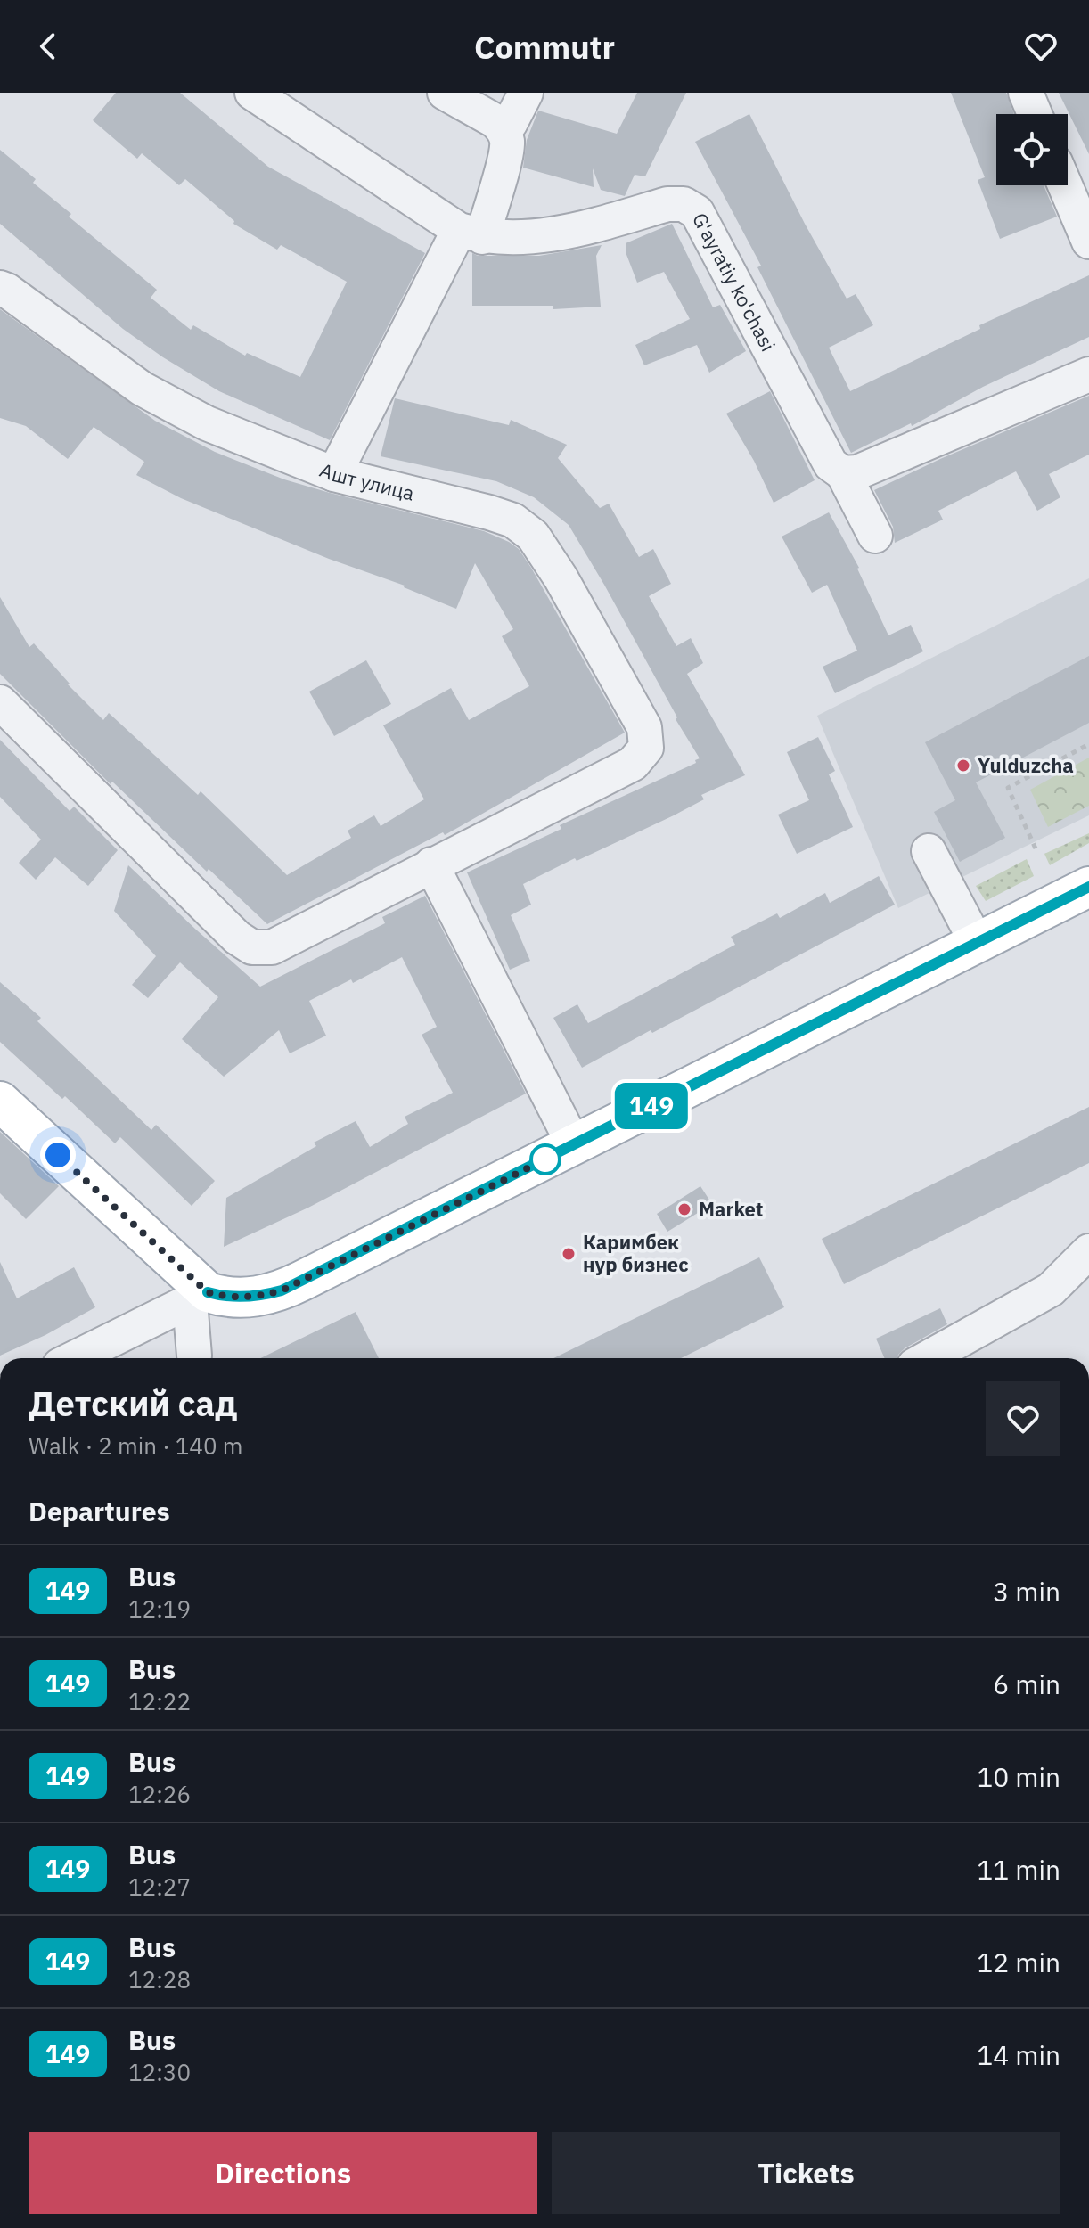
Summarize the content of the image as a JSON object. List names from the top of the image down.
{
  "streets": {
    "street": ["G'ayratiy ko'chasi", "Ашт улица"]
  },
  "places": ["Yulduzcha", "Market", "Каримбек нур бизнес"],
  "lines": ["bus line 149"],
  "page": {
    "header": "Commutr",
    "on_map": "149",
    "heading": [
      ["Детский сад", "Walk · 2 min · 140 m"],
      "Departures"
    ],
    "list": [
      {
        "mark": "149",
        "name": "Bus",
        "note": "12:19",
        "value": "3 min"
      },
      {
        "mark": "149",
        "name": "Bus",
        "note": "12:22",
        "value": "6 min"
      },
      {
        "mark": "149",
        "name": "Bus",
        "note": "12:26",
        "value": "10 min"
      },
      {
        "mark": "149",
        "name": "Bus",
        "note": "12:27",
        "value": "11 min"
      },
      {
        "mark": "149",
        "name": "Bus",
        "note": "12:28",
        "value": "12 min"
      },
      {
        "mark": "149",
        "name": "Bus",
        "note": "12:30",
        "value": "14 min"
      }
    ],
    "buttons": ["Directions", "Tickets"]
  }
}
